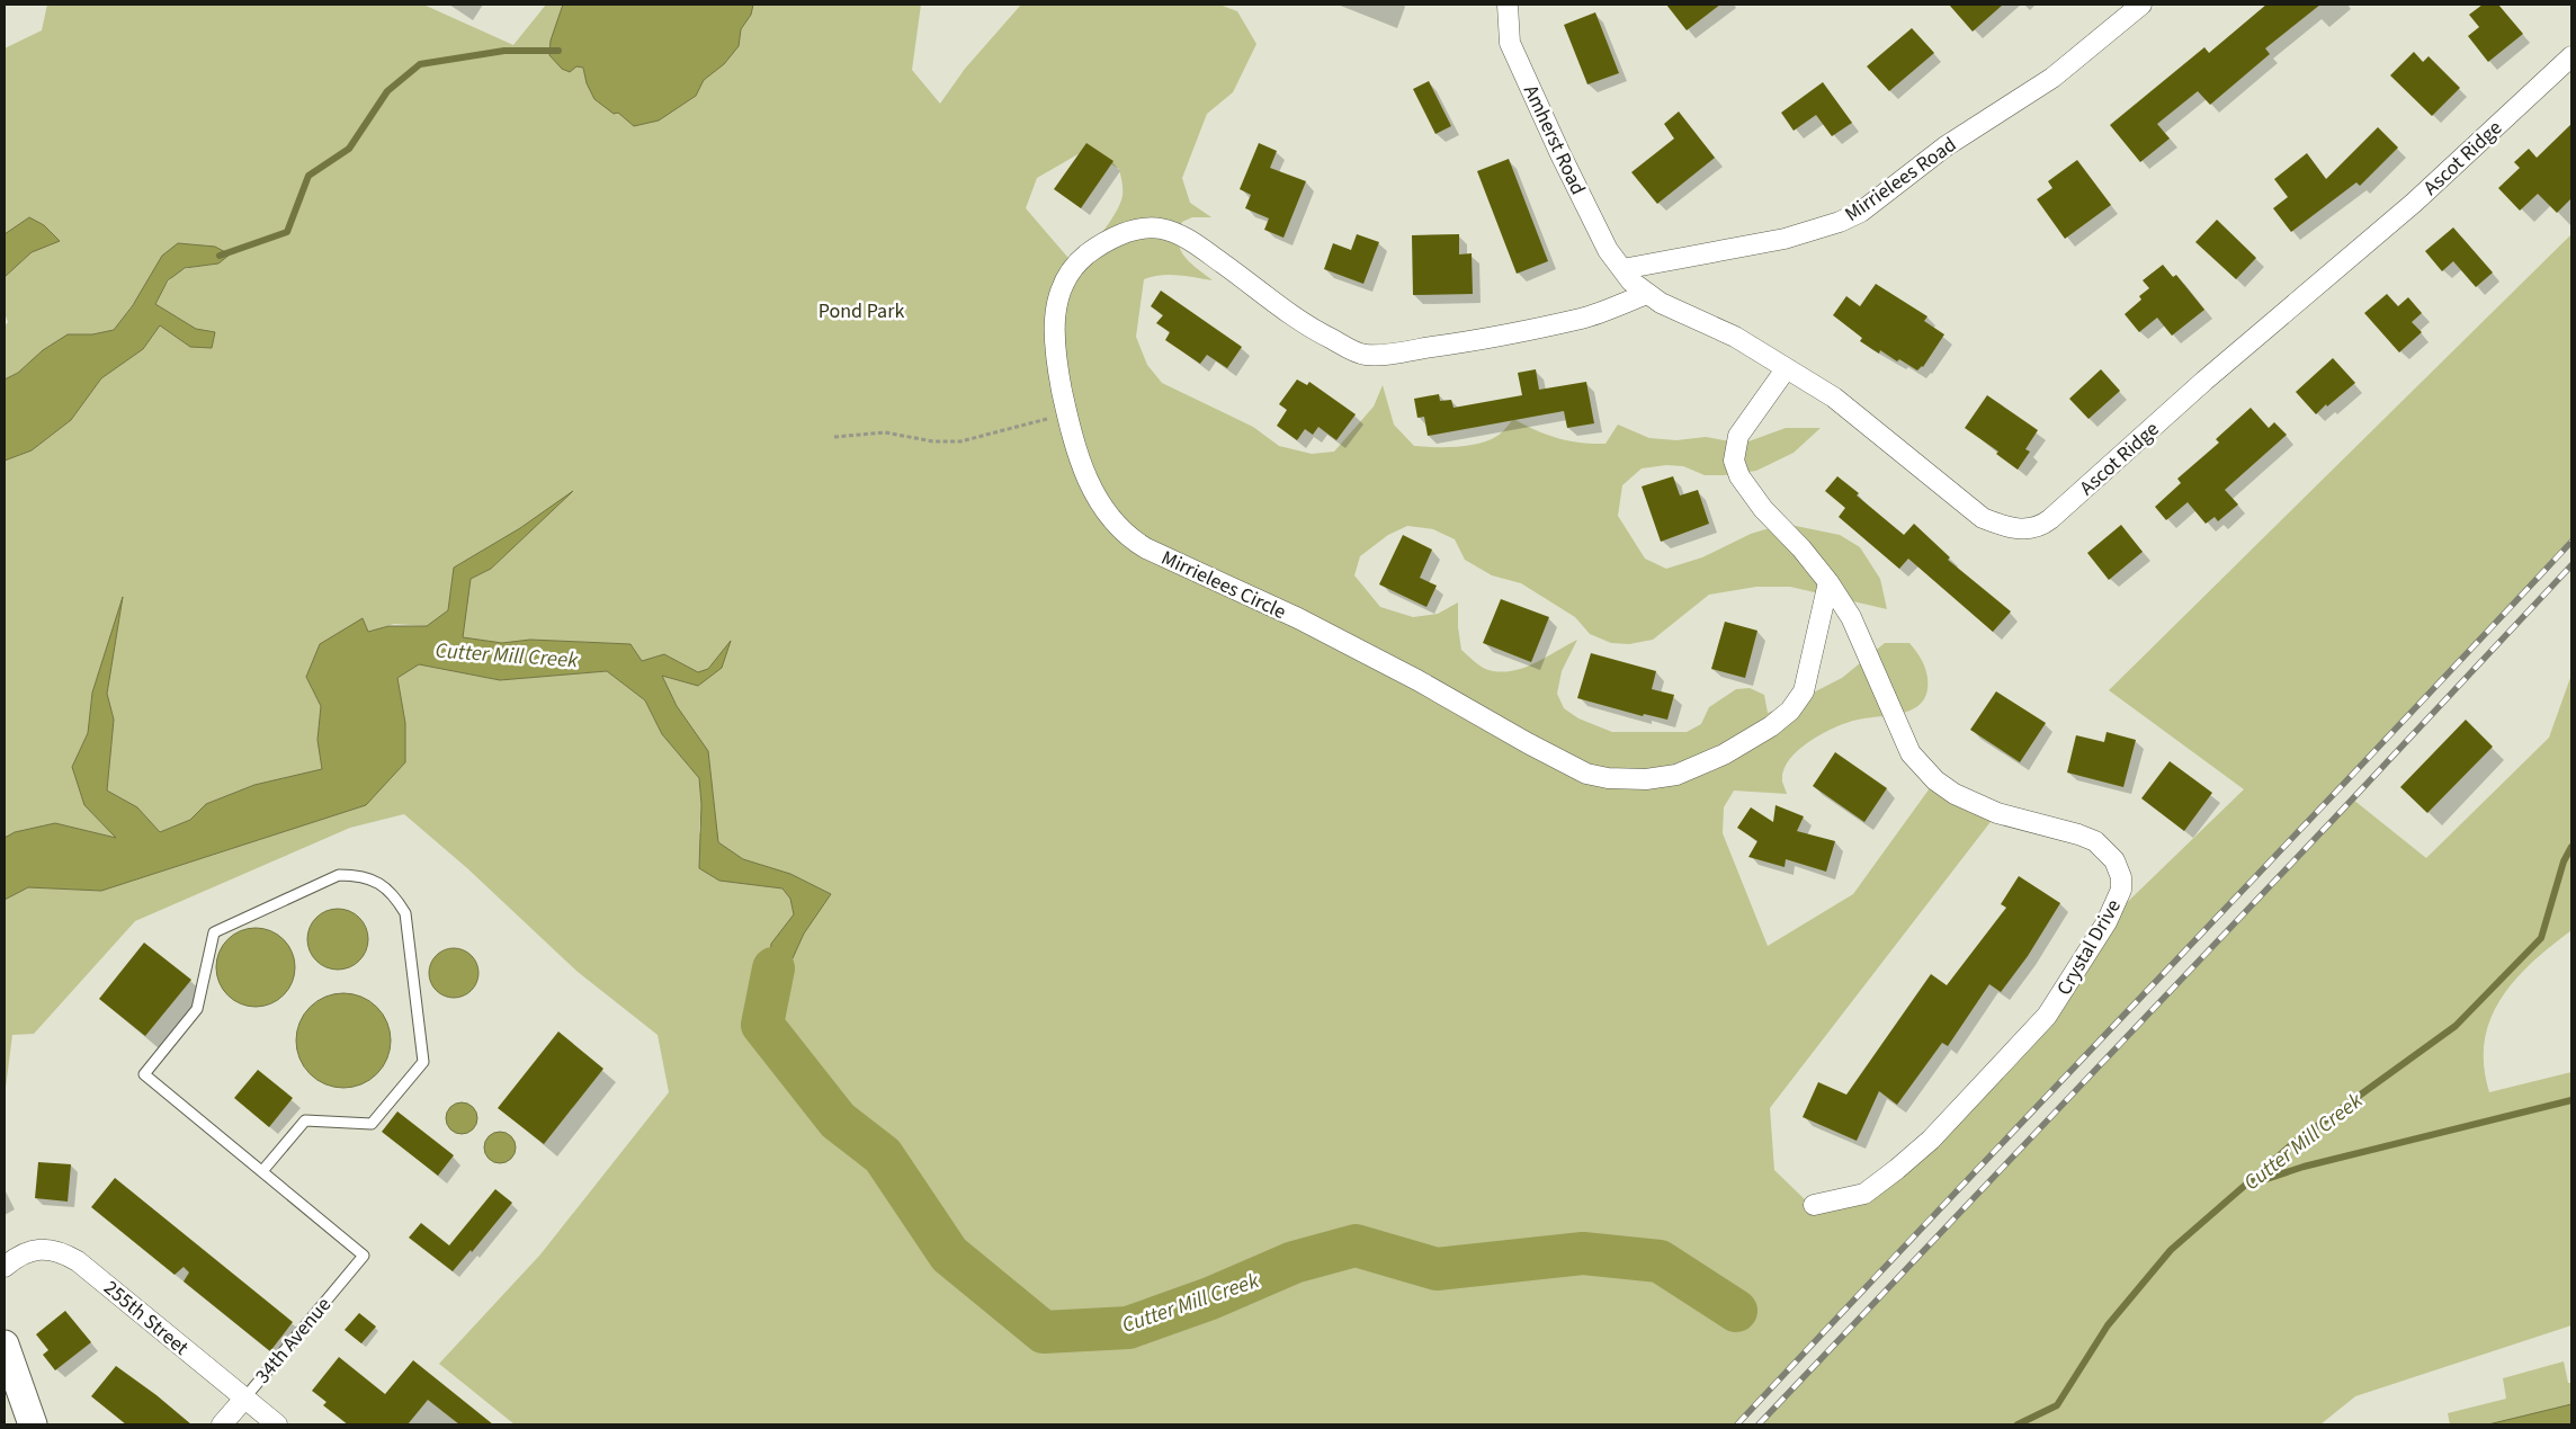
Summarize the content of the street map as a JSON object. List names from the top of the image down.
{
  "streets": {
    "street": [
      "Amherst Road",
      "Ascot Ridge",
      "Mirrielees Road",
      "Mirrielees Circle",
      "Crystal Drive",
      "255th Street",
      "34th Avenue"
    ]
  },
  "crossings": [
    ["Amherst Road", "Ascot Ridge"],
    ["Amherst Road", "Mirrielees Road"],
    ["Ascot Ridge", "Mirrielees Road"],
    ["Ascot Ridge", "Mirrielees Circle"],
    ["Mirrielees Circle", "Crystal Drive"],
    ["255th Street", "34th Avenue"]
  ],
  "water": ["Cutter Mill Creek"],
  "parks": ["Pond Park"]
}
